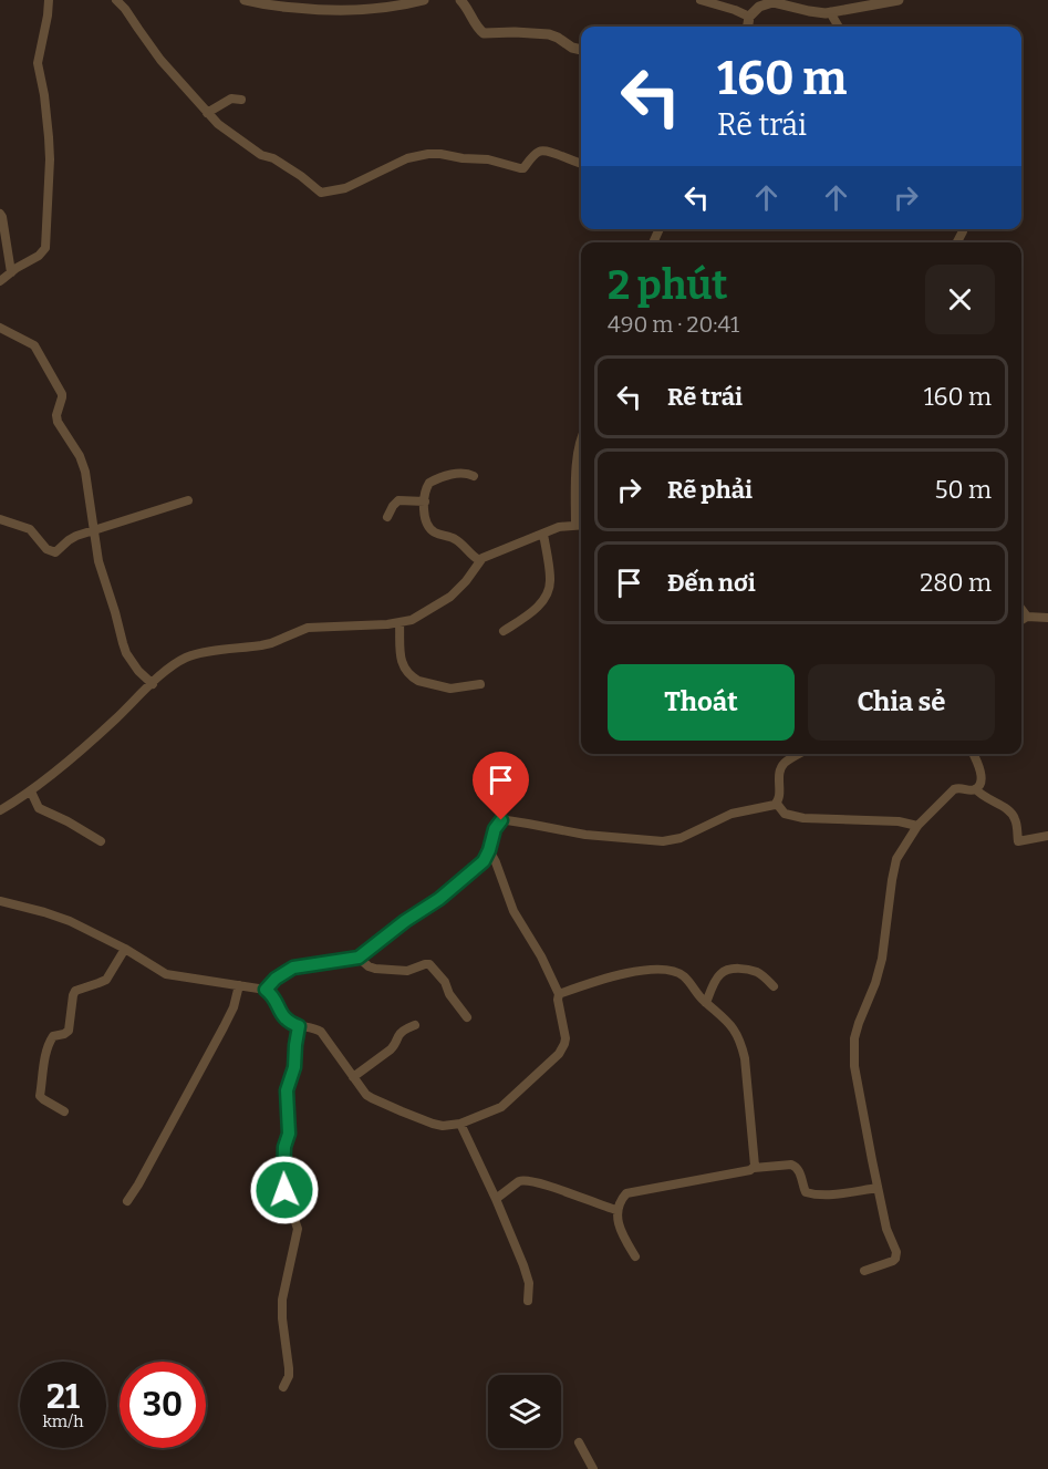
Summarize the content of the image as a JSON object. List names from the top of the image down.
{
  "page": {
    "turn": ["160 m", "Rẽ trái"],
    "heading": ["2 phút", "490 m · 20:41"],
    "list": [
      {
        "name": "Rẽ trái",
        "value": "160 m"
      },
      {
        "name": "Rẽ phải",
        "value": "50 m"
      },
      {
        "name": "Đến nơi",
        "value": "280 m"
      }
    ],
    "buttons": ["Thoát", "Chia sẻ"],
    "speed": "21 km/h",
    "limit": "30"
  }
}
